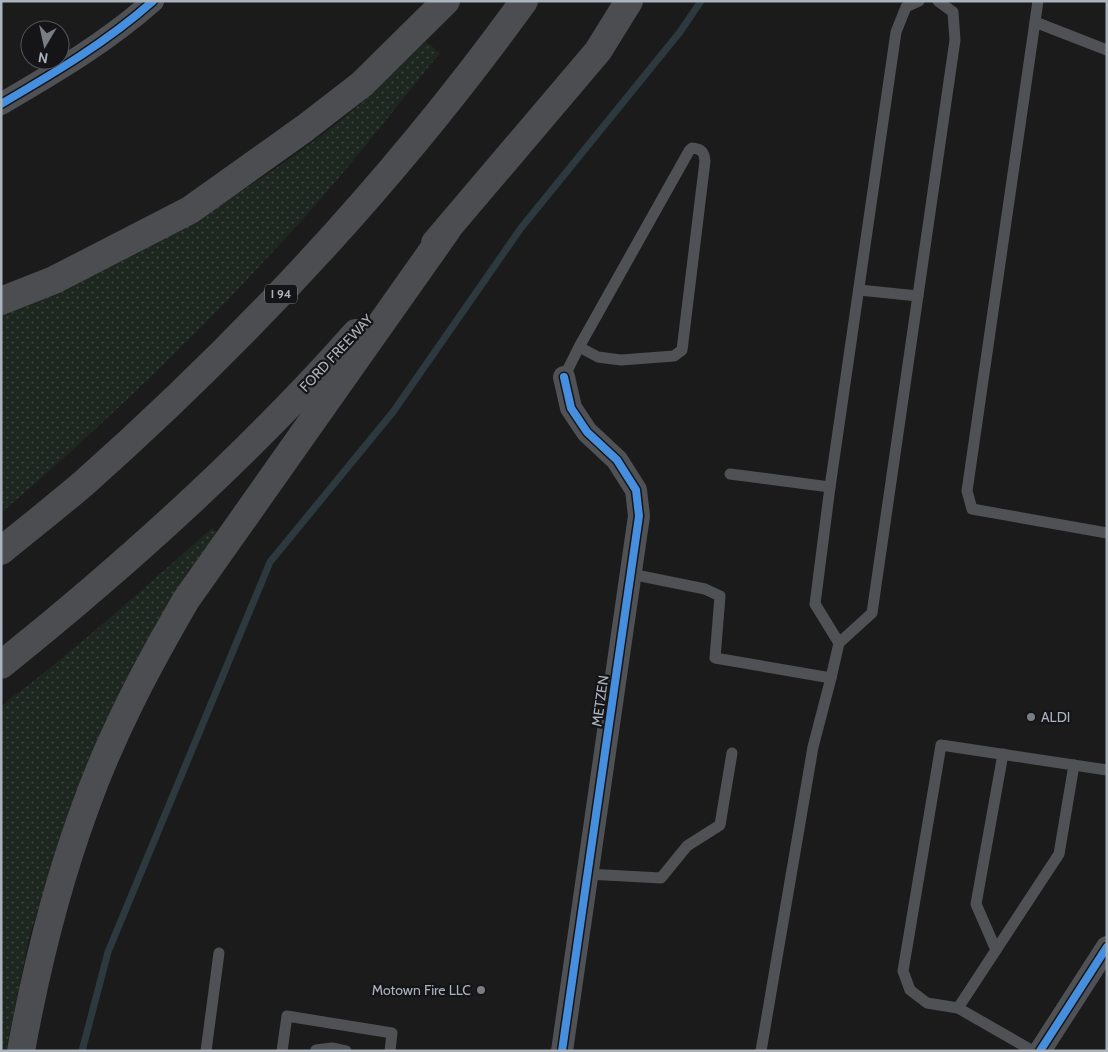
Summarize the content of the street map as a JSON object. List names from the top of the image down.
{
  "streets": {
    "highway": ["I 94", "FORD FREEWAY"],
    "street": ["METZEN"]
  },
  "places": ["ALDI", "Motown Fire LLC"],
  "north": "bottom"
}
